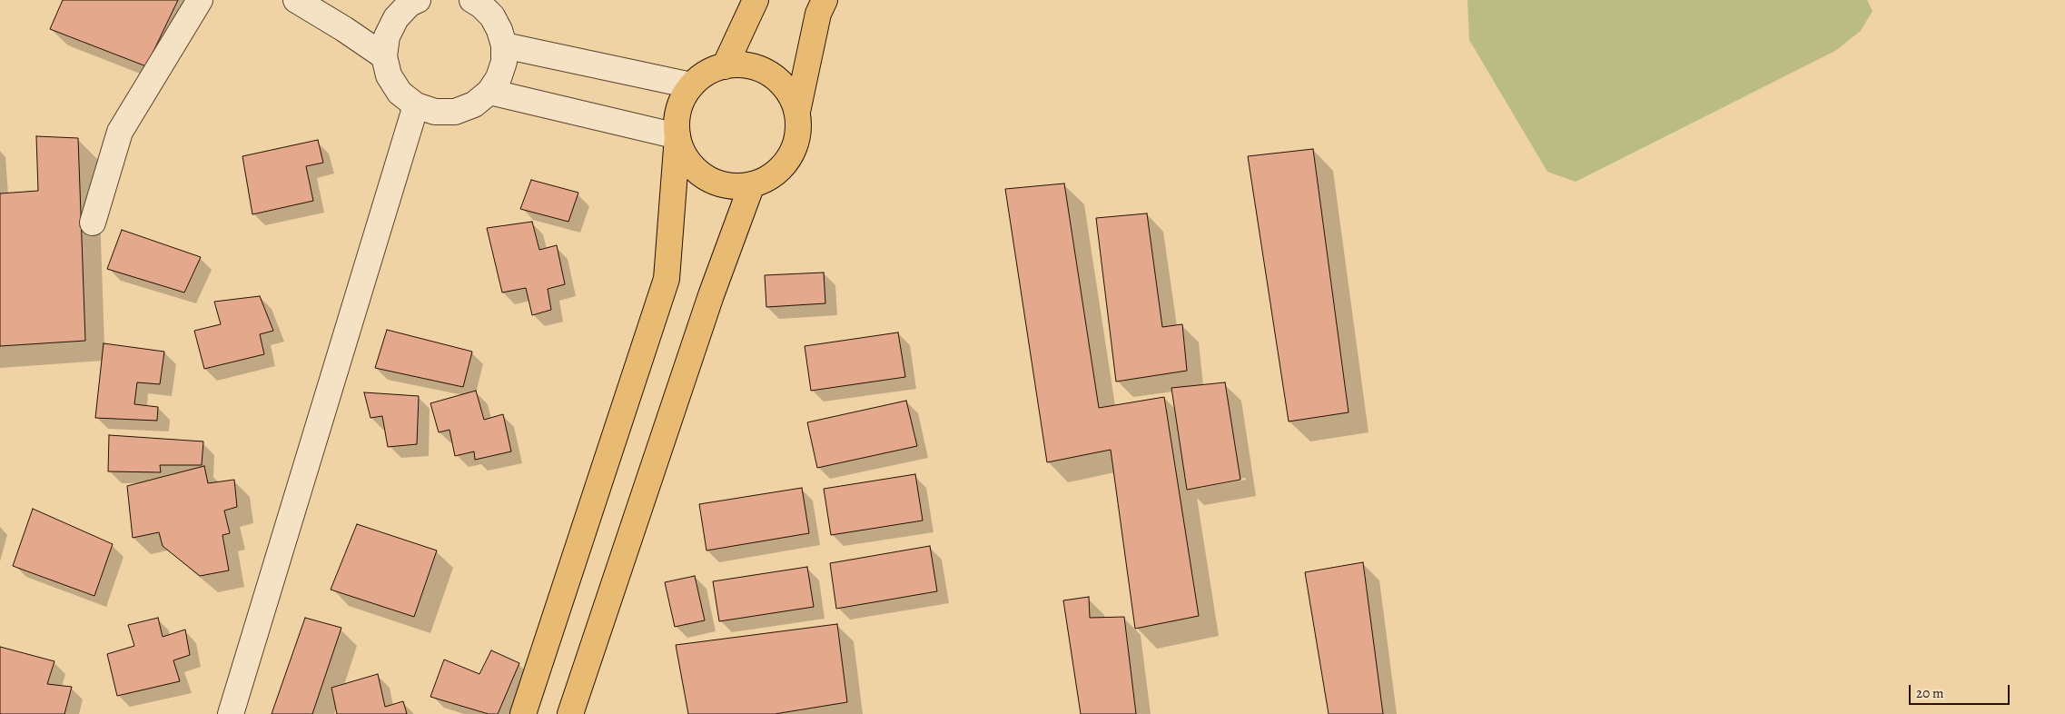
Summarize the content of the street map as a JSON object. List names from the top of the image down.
{
  "scale_bar": "20 m"
}
